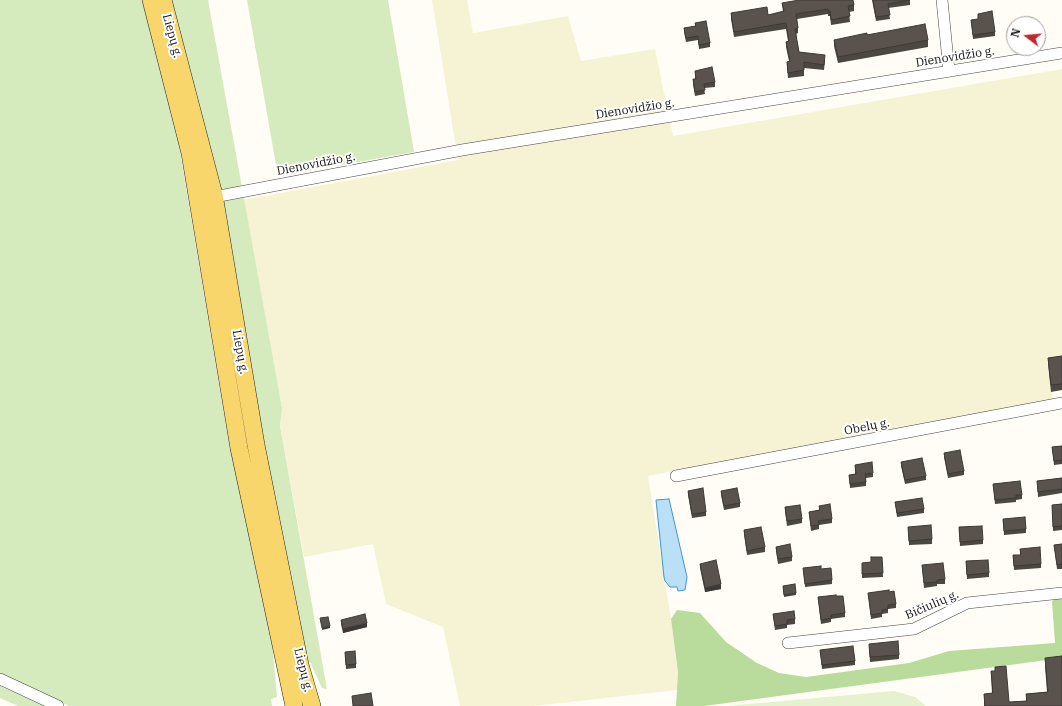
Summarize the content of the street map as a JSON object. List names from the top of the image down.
{
  "streets": {
    "main road": ["Liepų g."],
    "street": ["Dienovidžio g.", "Obelų g.", "Bičiulių g."]
  },
  "crossings": [
    ["Liepų g.", "Dienovidžio g."]
  ],
  "north": "left"
}
